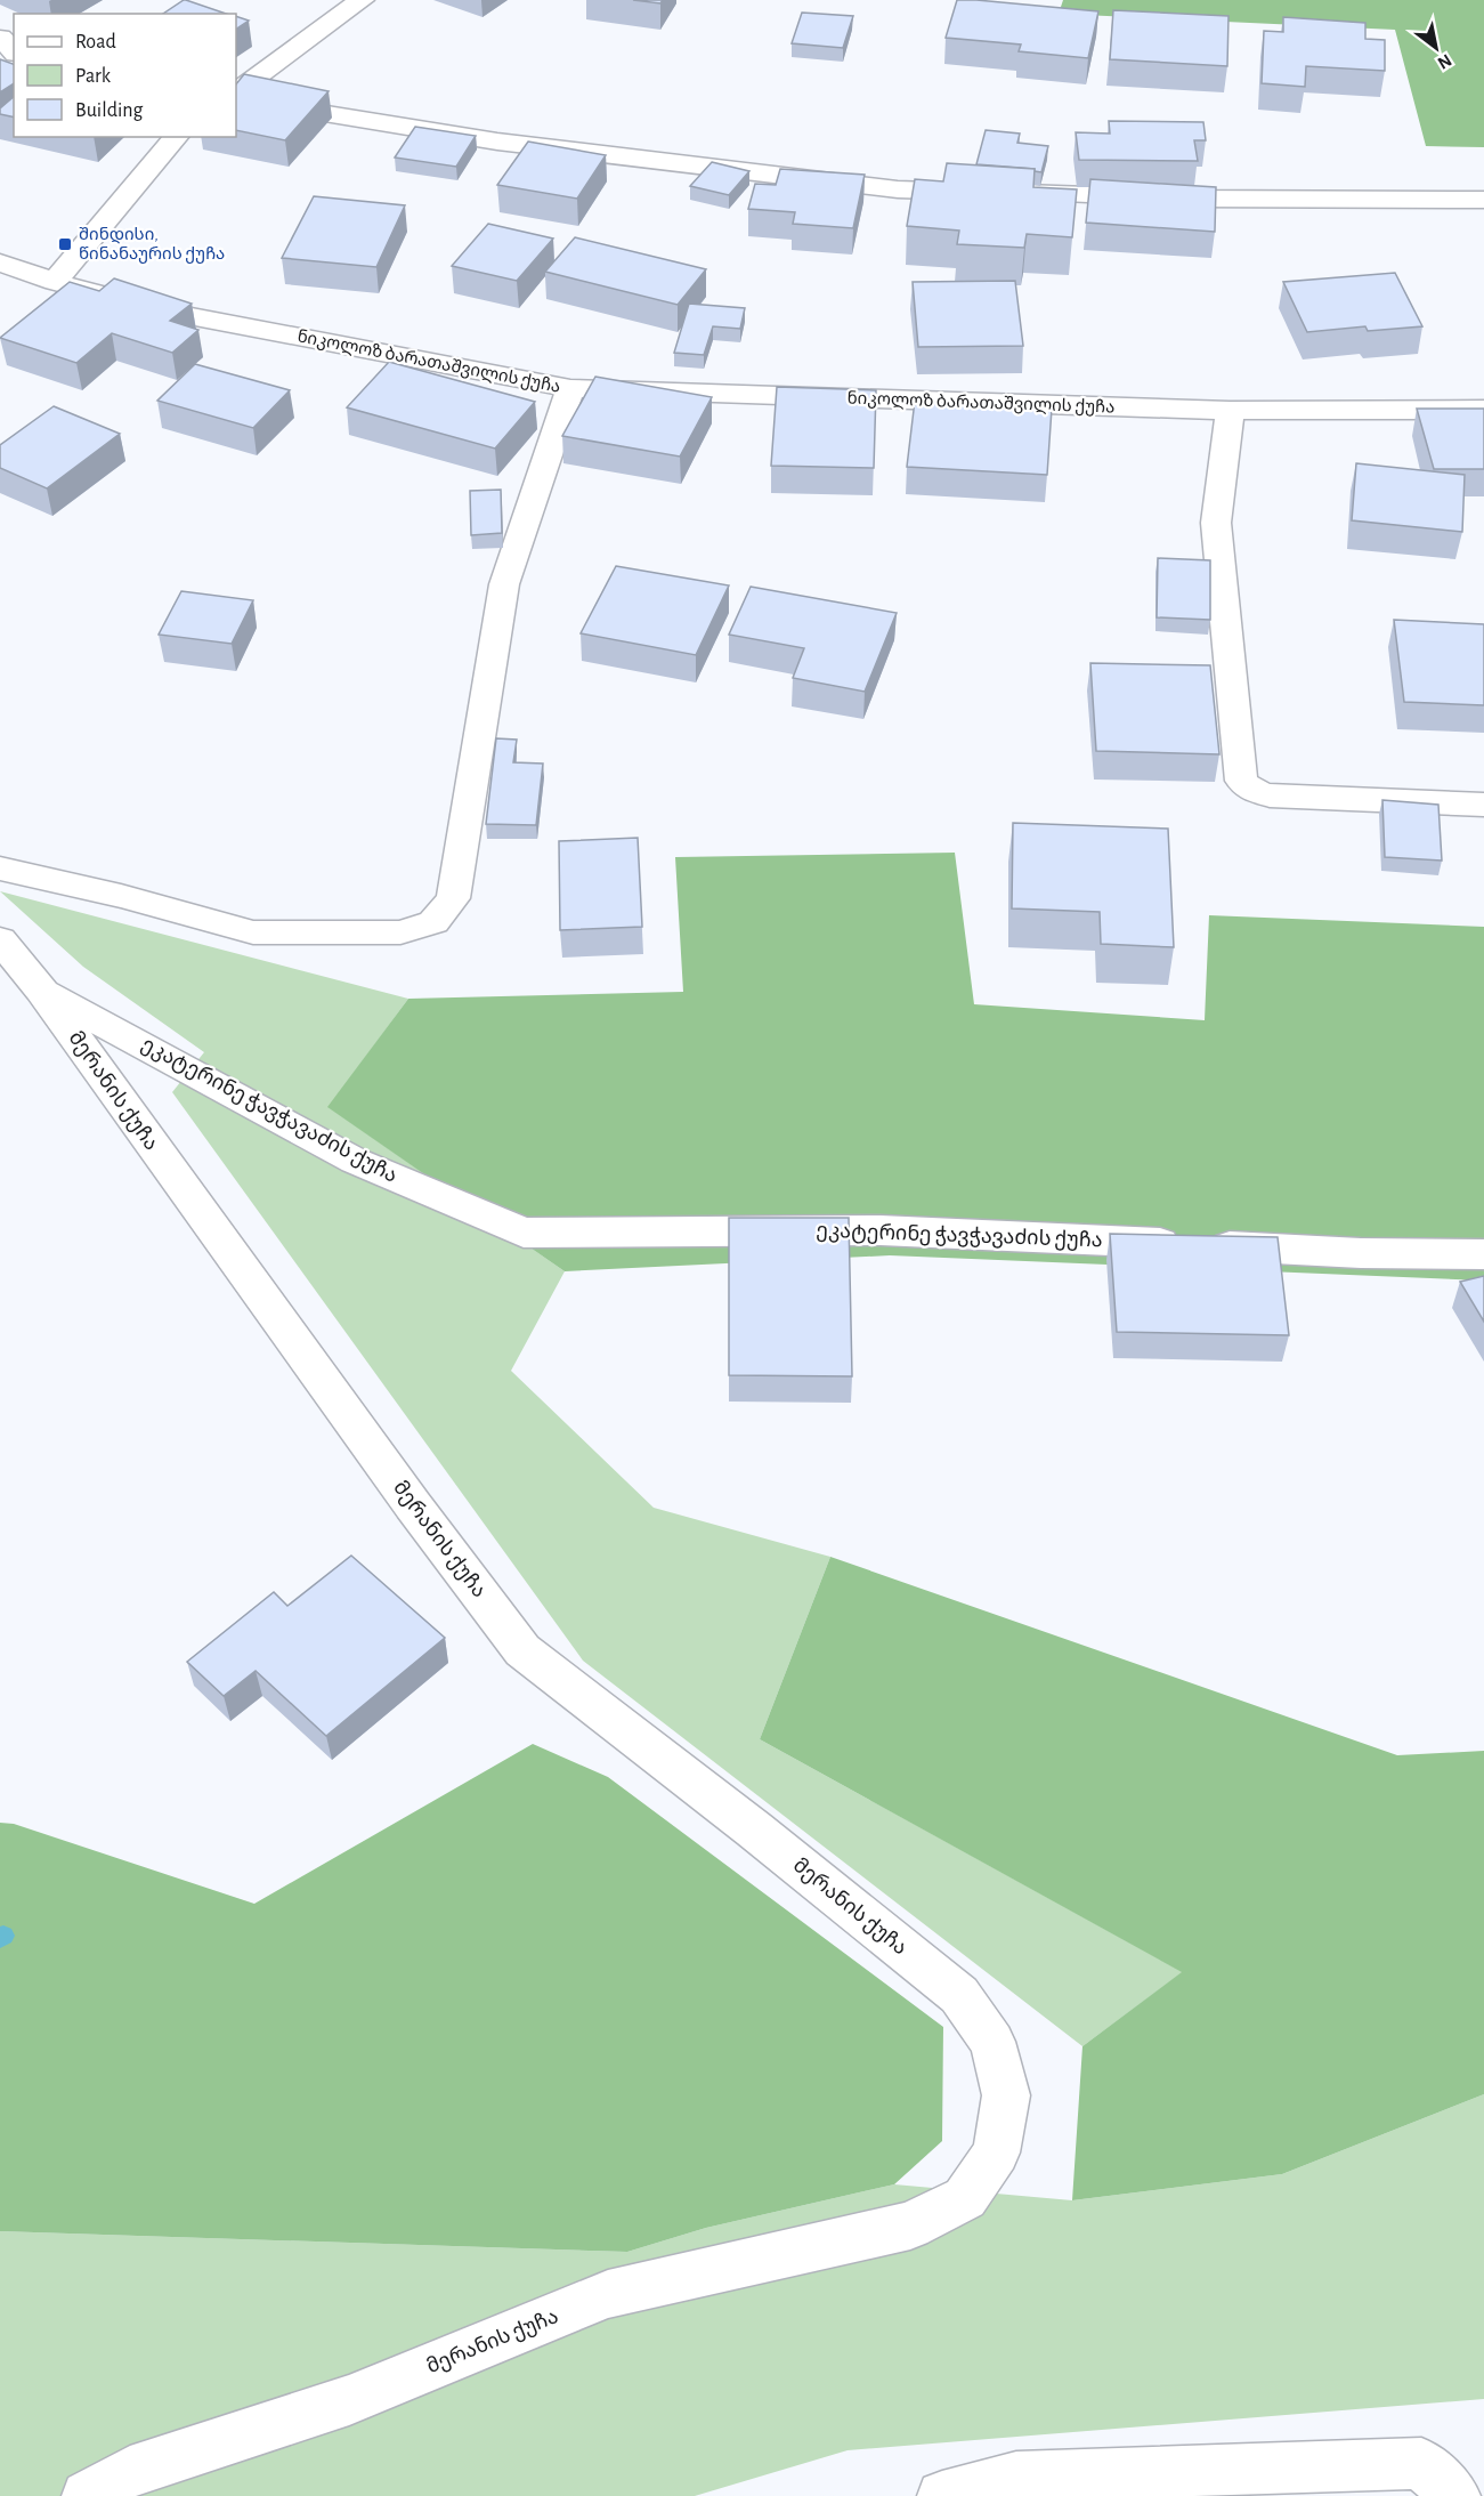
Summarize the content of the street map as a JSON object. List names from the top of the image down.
{
  "streets": {
    "street": ["ნიკოლოზ ბარათაშვილის ქუჩა", "მერანის ქუჩა", "ეკატერინე ჭავჭავაძის ქუჩა"]
  },
  "crossings": [
    ["მერანის ქუჩა", "ეკატერინე ჭავჭავაძის ქუჩა"]
  ],
  "places": {
    "transit": ["შინდისი, წინანაურის ქუჩა"]
  },
  "legend": ["Road", "Park", "Building"],
  "north": "bottom right"
}
